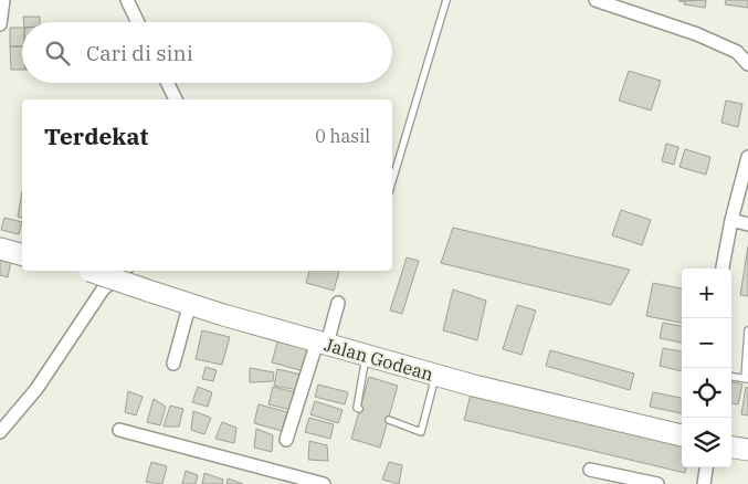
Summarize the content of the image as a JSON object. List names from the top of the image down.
{
  "streets": {
    "main road": ["Jalan Godean"]
  },
  "page": {
    "search": "Cari di sini",
    "heading": ["Terdekat", "0 hasil"],
    "map_buttons": ["+", "−"]
  }
}
